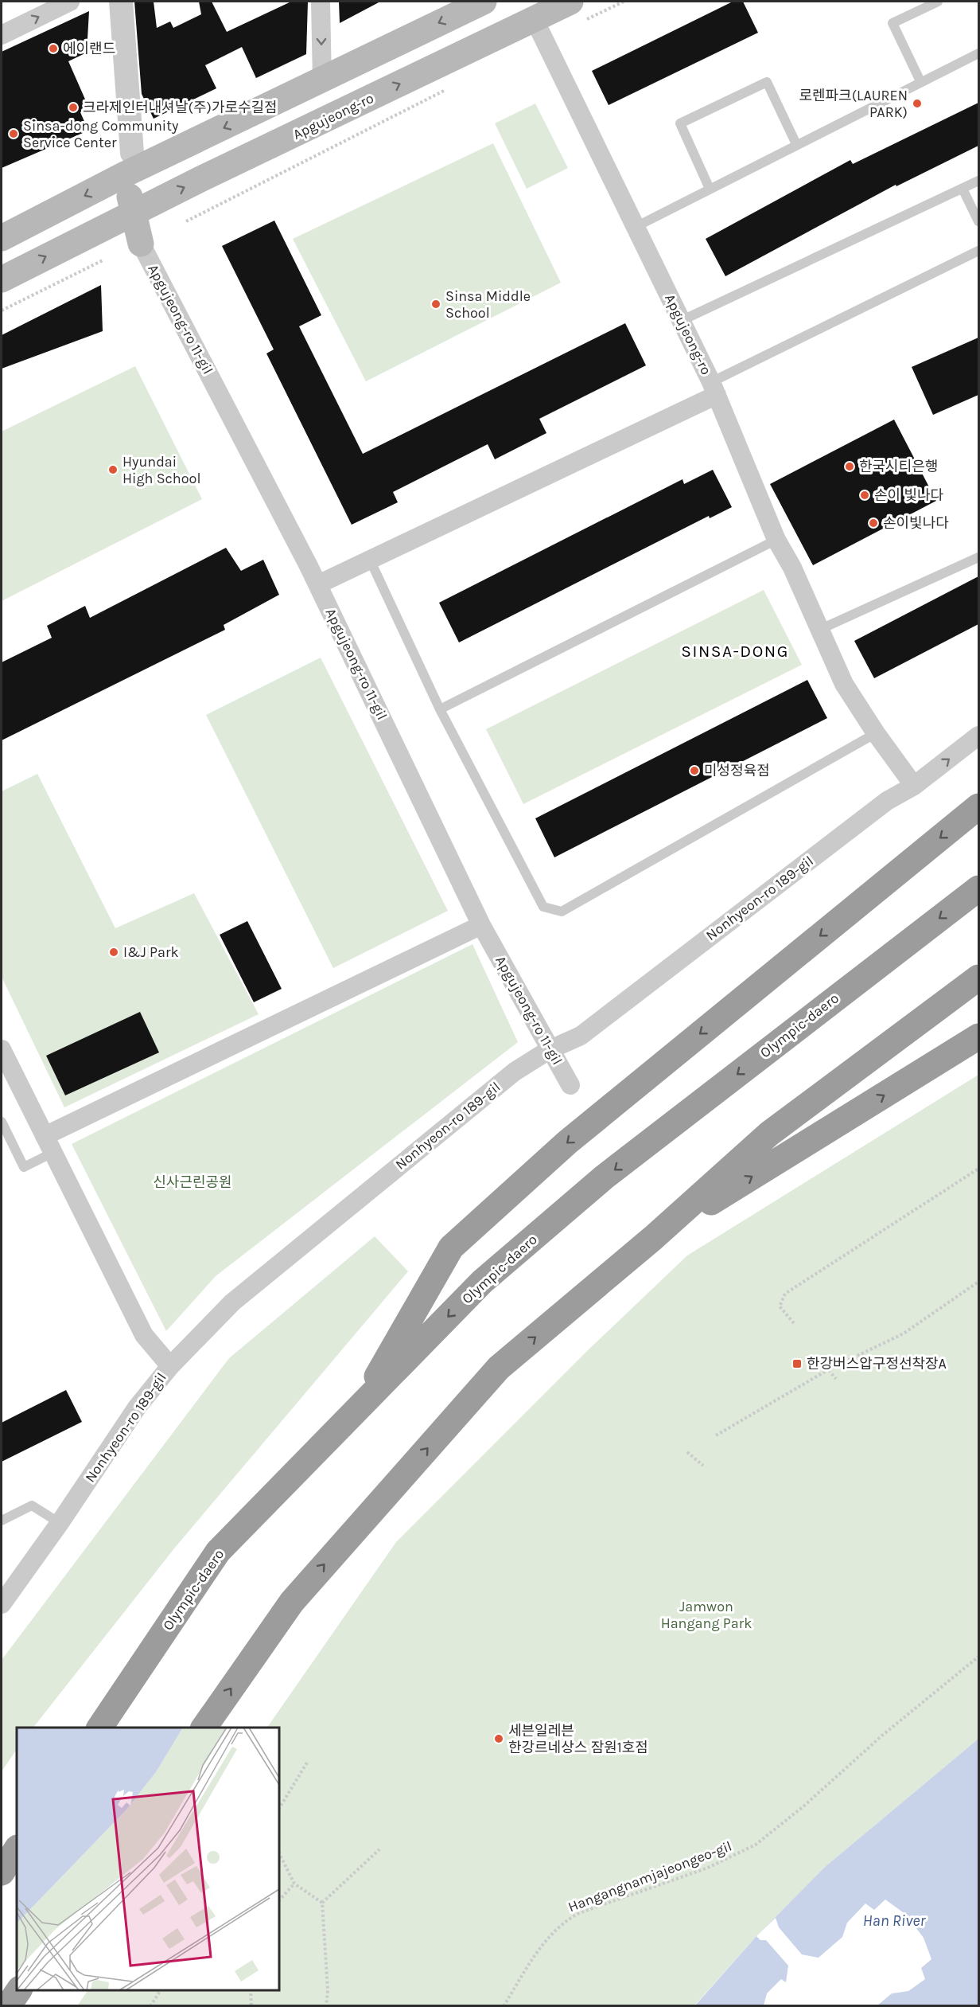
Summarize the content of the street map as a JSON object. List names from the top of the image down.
{
  "streets": {
    "highway": ["Olympic-daero"],
    "main road": ["Apgujeong-ro"],
    "street": ["Apgujeong-ro 11-gil", "Nonhyeon-ro 189-gil"],
    "path": ["Hangangnamjajeongeo-gil"]
  },
  "crossings": [
    ["Apgujeong-ro 11-gil", "Nonhyeon-ro 189-gil"]
  ],
  "districts": ["SINSA-DONG"],
  "water": ["Han River"],
  "parks": ["신사근린공원", "Jamwon Hangang Park"],
  "places": {
    "other": [
      "에이랜드",
      "로렌파크(LAUREN PARK)",
      "크라제인터내셔날(주)가로수길점",
      "Sinsa-dong Community Service Center",
      "Sinsa Middle School",
      "한국시티은행",
      "Hyundai High School",
      "손이 빛나다",
      "손이빛나다",
      "미성정육점",
      "I&J Park",
      "세븐일레븐 한강르네상스 잠원1호점"
    ],
    "transit": ["한강버스압구정선착장A"]
  }
}
